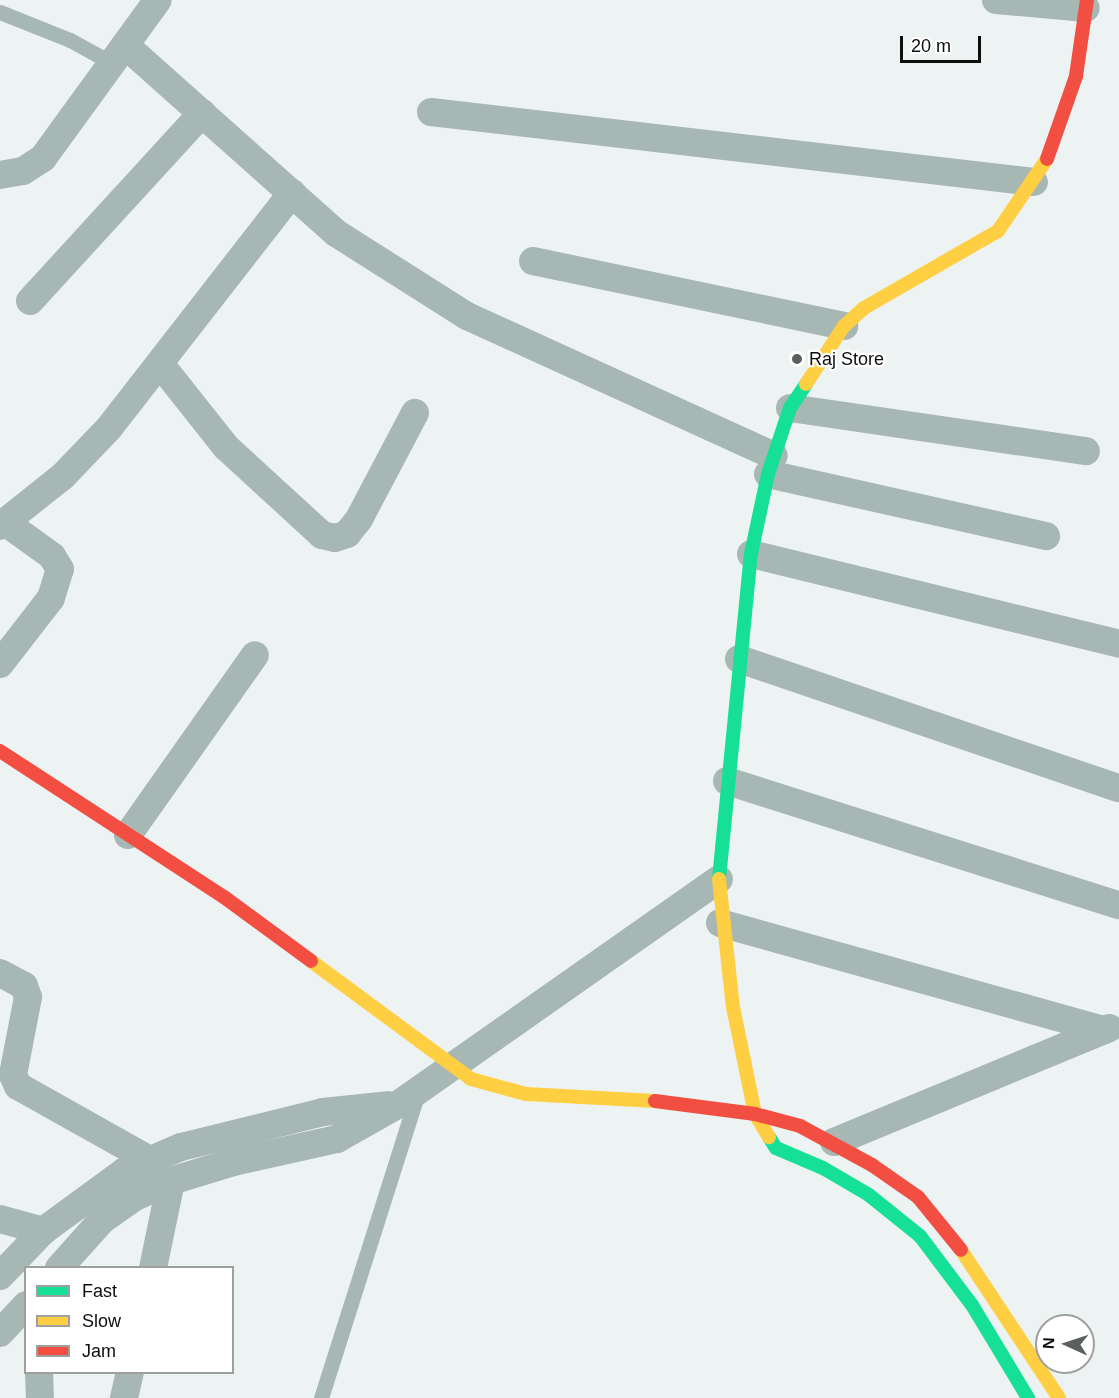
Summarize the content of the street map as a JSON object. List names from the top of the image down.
{
  "places": ["Raj Store"],
  "legend": ["Fast", "Slow", "Jam"],
  "scale_bar": "20 m",
  "north": "left"
}
